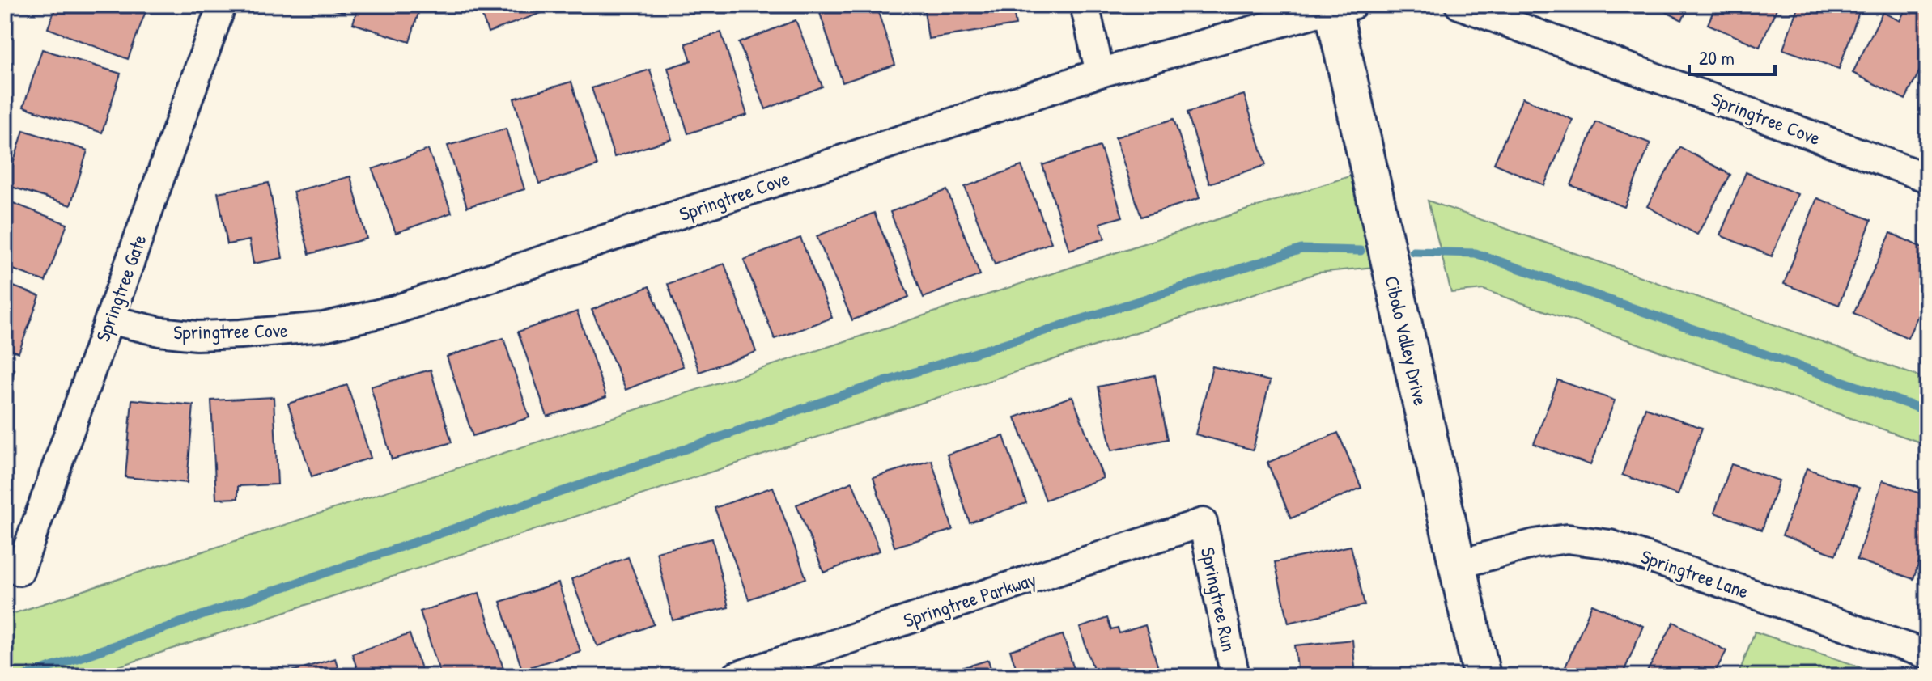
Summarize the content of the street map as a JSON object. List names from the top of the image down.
{
  "streets": {
    "main road": ["Cibolo Valley Drive"],
    "street": [
      "Springtree Cove",
      "Springtree Gate",
      "Springtree Lane",
      "Springtree Parkway",
      "Springtree Run"
    ]
  },
  "crossings": [
    ["Springtree Cove", "Springtree Gate"],
    ["Springtree Cove", "Cibolo Valley Drive"],
    ["Cibolo Valley Drive", "Springtree Lane"],
    ["Springtree Parkway", "Springtree Run"]
  ],
  "scale_bar": "20 m"
}
